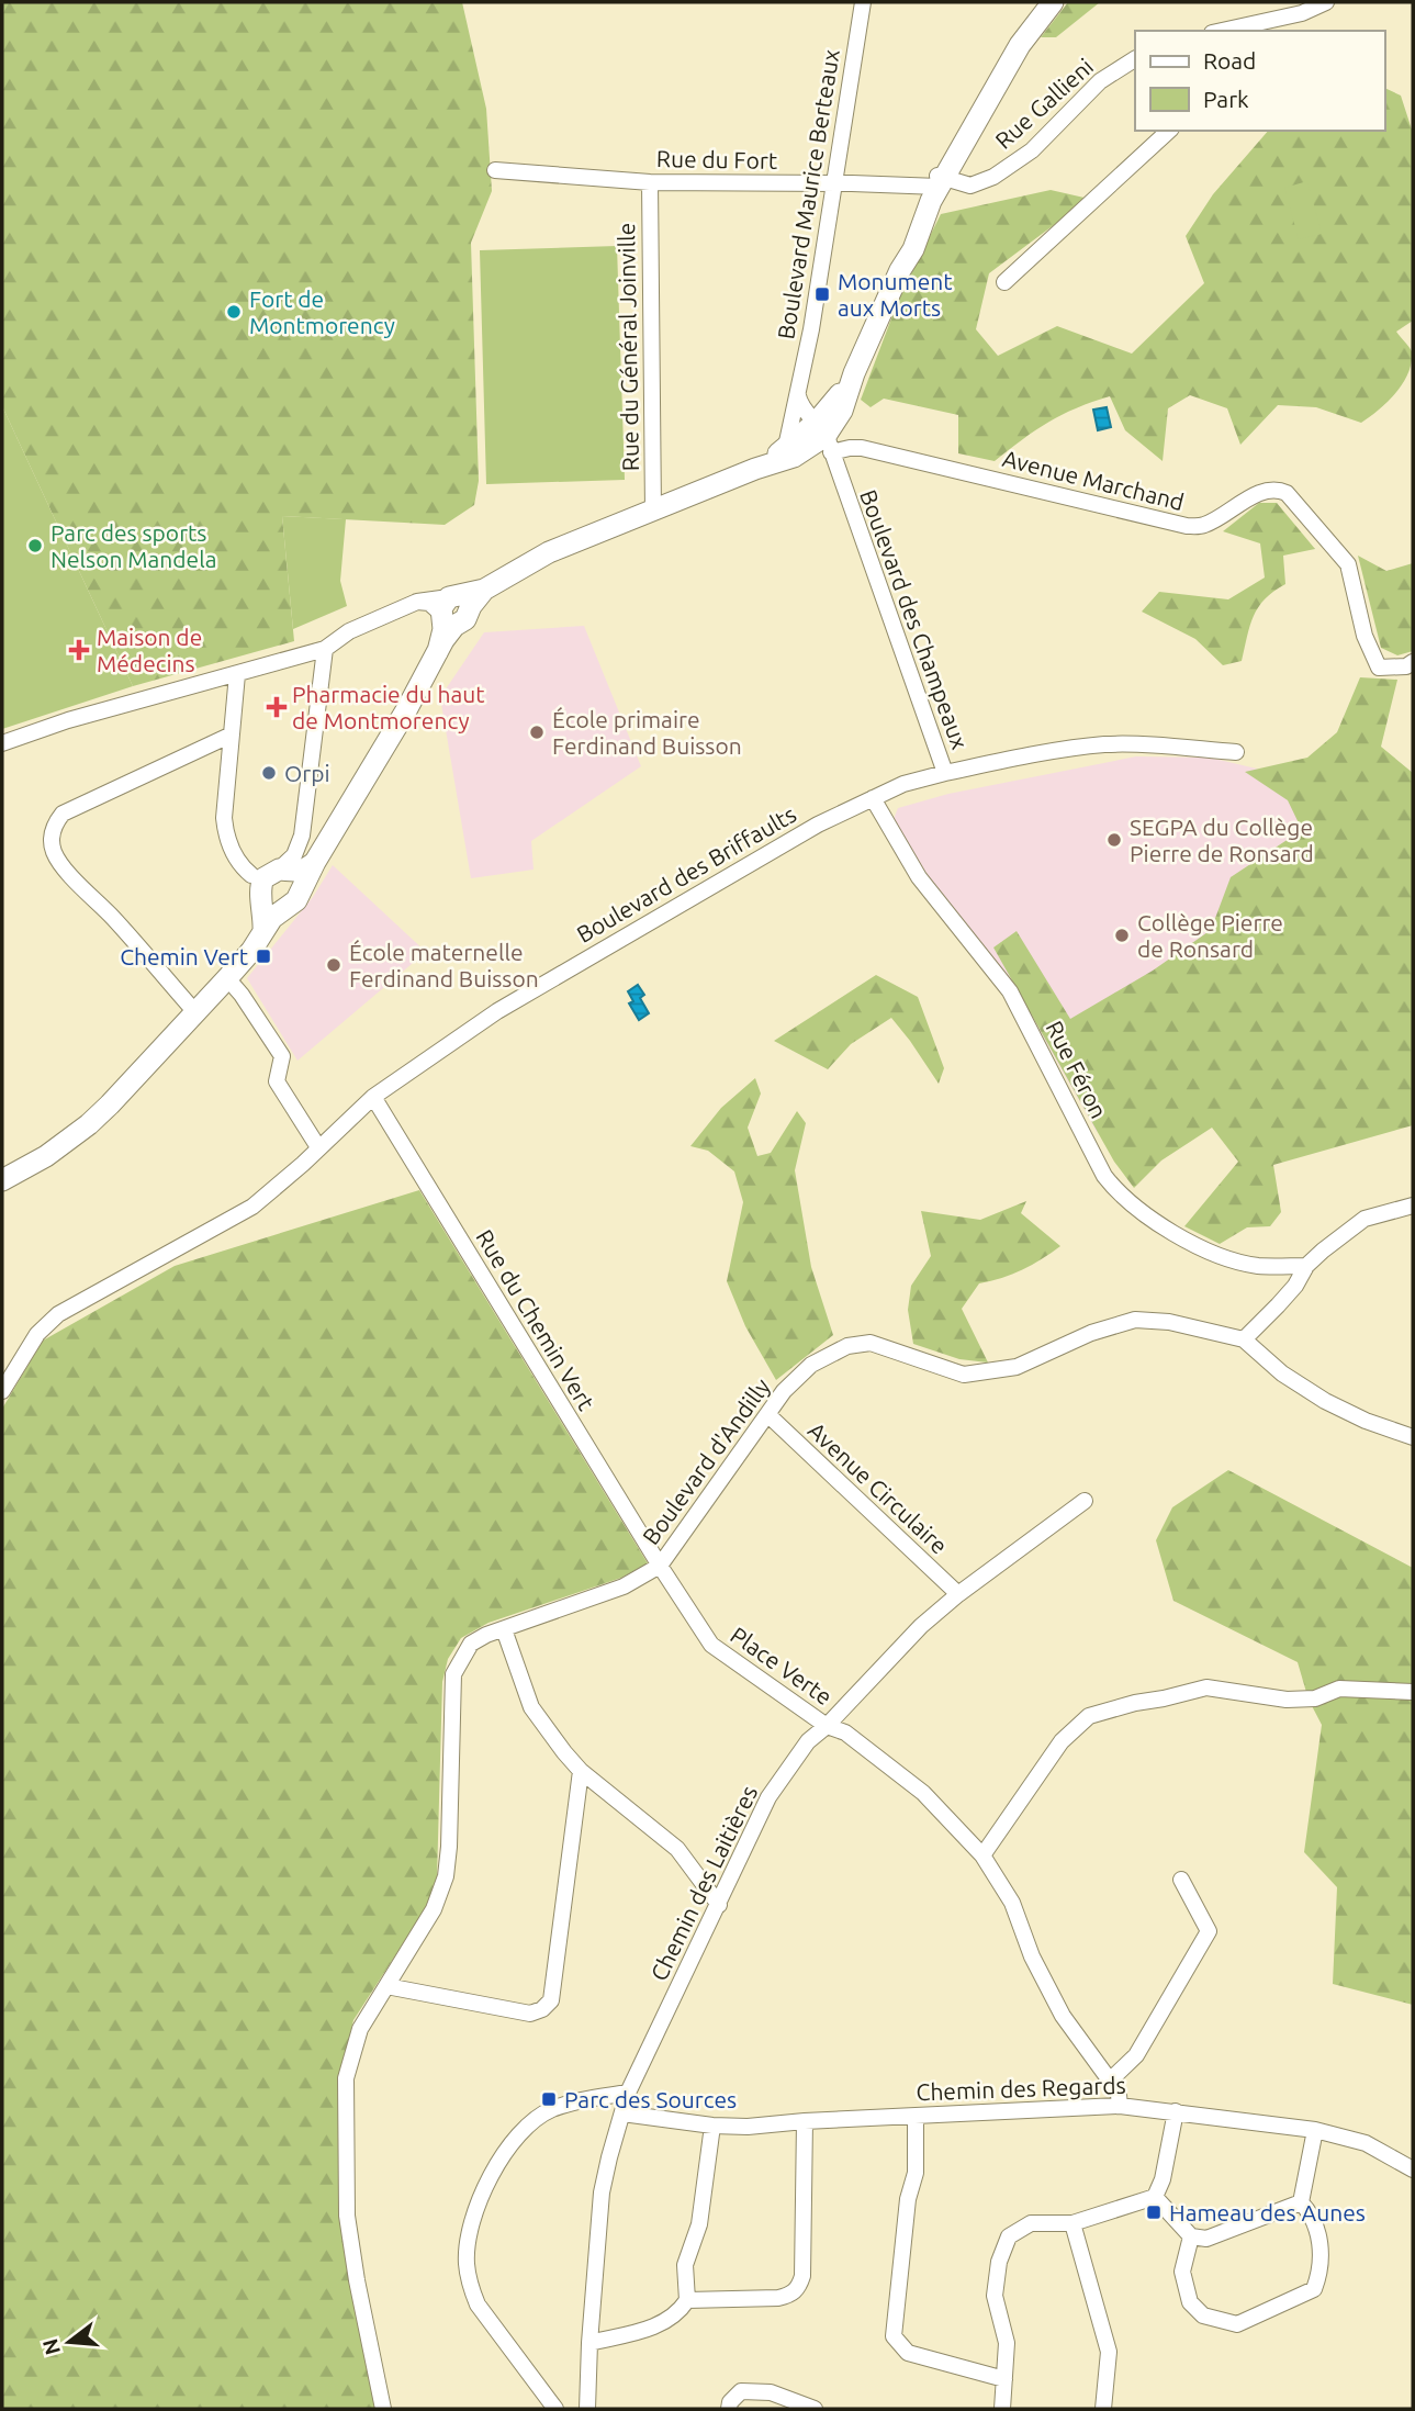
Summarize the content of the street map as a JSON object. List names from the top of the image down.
{
  "streets": {
    "street": [
      "Rue Gallieni",
      "Rue du Fort",
      "Boulevard Maurice Berteaux",
      "Rue du Général Joinville",
      "Avenue Marchand",
      "Boulevard des Champeaux",
      "Boulevard des Briffaults",
      "Rue Féron",
      "Rue du Chemin Vert",
      "Boulevard d'Andilly",
      "Avenue Circulaire",
      "Place Verte",
      "Chemin des Laitières",
      "Chemin des Regards"
    ]
  },
  "crossings": [
    ["Rue Gallieni", "Rue du Fort"],
    ["Rue du Fort", "Boulevard Maurice Berteaux"],
    ["Rue du Fort", "Rue du Général Joinville"],
    ["Avenue Marchand", "Boulevard des Champeaux"],
    ["Boulevard des Champeaux", "Boulevard des Briffaults"],
    ["Boulevard des Champeaux", "Rue Féron"],
    ["Boulevard des Briffaults", "Rue Féron"],
    ["Boulevard des Briffaults", "Rue du Chemin Vert"],
    ["Rue du Chemin Vert", "Boulevard d'Andilly"],
    ["Rue du Chemin Vert", "Place Verte"],
    ["Boulevard d'Andilly", "Avenue Circulaire"],
    ["Boulevard d'Andilly", "Place Verte"],
    ["Avenue Circulaire", "Chemin des Laitières"],
    ["Place Verte", "Chemin des Laitières"],
    ["Place Verte", "Chemin des Regards"],
    ["Chemin des Laitières", "Chemin des Regards"]
  ],
  "places": {
    "transit": [
      "Monument aux Morts",
      "Chemin Vert",
      "Parc des Sources",
      "Hameau des Aunes"
    ],
    "other": [
      "Fort de Montmorency",
      "Parc des sports Nelson Mandela",
      "École primaire Ferdinand Buisson",
      "Orpi",
      "SEGPA du Collège Pierre de Ronsard",
      "Collège Pierre de Ronsard",
      "École maternelle Ferdinand Buisson"
    ],
    "health": ["Maison de Médecins", "Pharmacie du haut de Montmorency"]
  },
  "legend": ["Road", "Park"],
  "north": "left"
}
